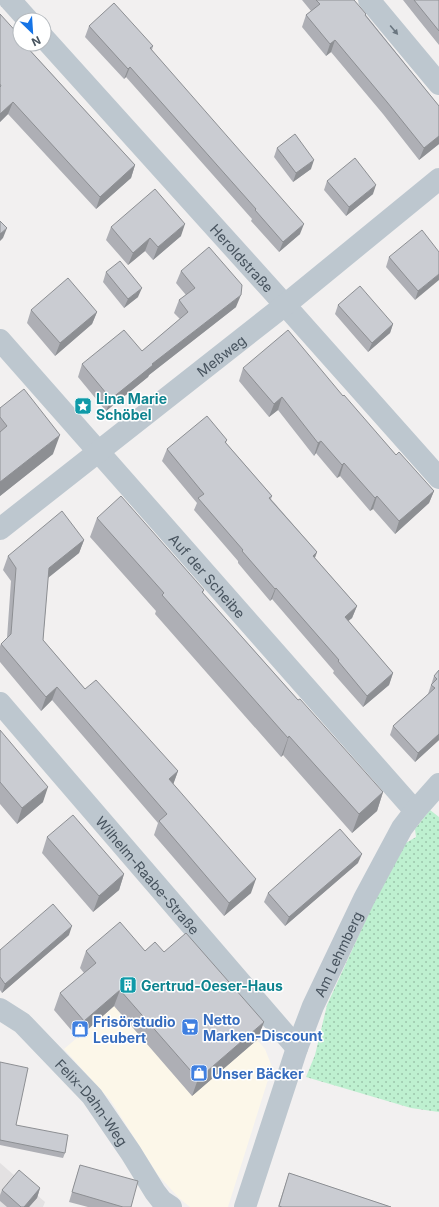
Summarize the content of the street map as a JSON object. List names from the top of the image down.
{
  "streets": {
    "street": [
      "Heroldstraße",
      "Meßweg",
      "Auf der Scheibe",
      "Wilhelm-Raabe-Straße",
      "Am Lehmberg",
      "Felix-Dahn-Weg"
    ]
  },
  "crossings": [
    ["Heroldstraße", "Meßweg"],
    ["Meßweg", "Auf der Scheibe"],
    ["Auf der Scheibe", "Am Lehmberg"],
    ["Wilhelm-Raabe-Straße", "Am Lehmberg"]
  ],
  "places": {
    "place": ["Lina Marie Schöbel"],
    "building": ["Gertrud-Oeser-Haus"],
    "supermarket": ["Netto Marken-Discount"],
    "shop": ["Frisörstudio Leubert", "Unser Bäcker"]
  },
  "north": "bottom right"
}
